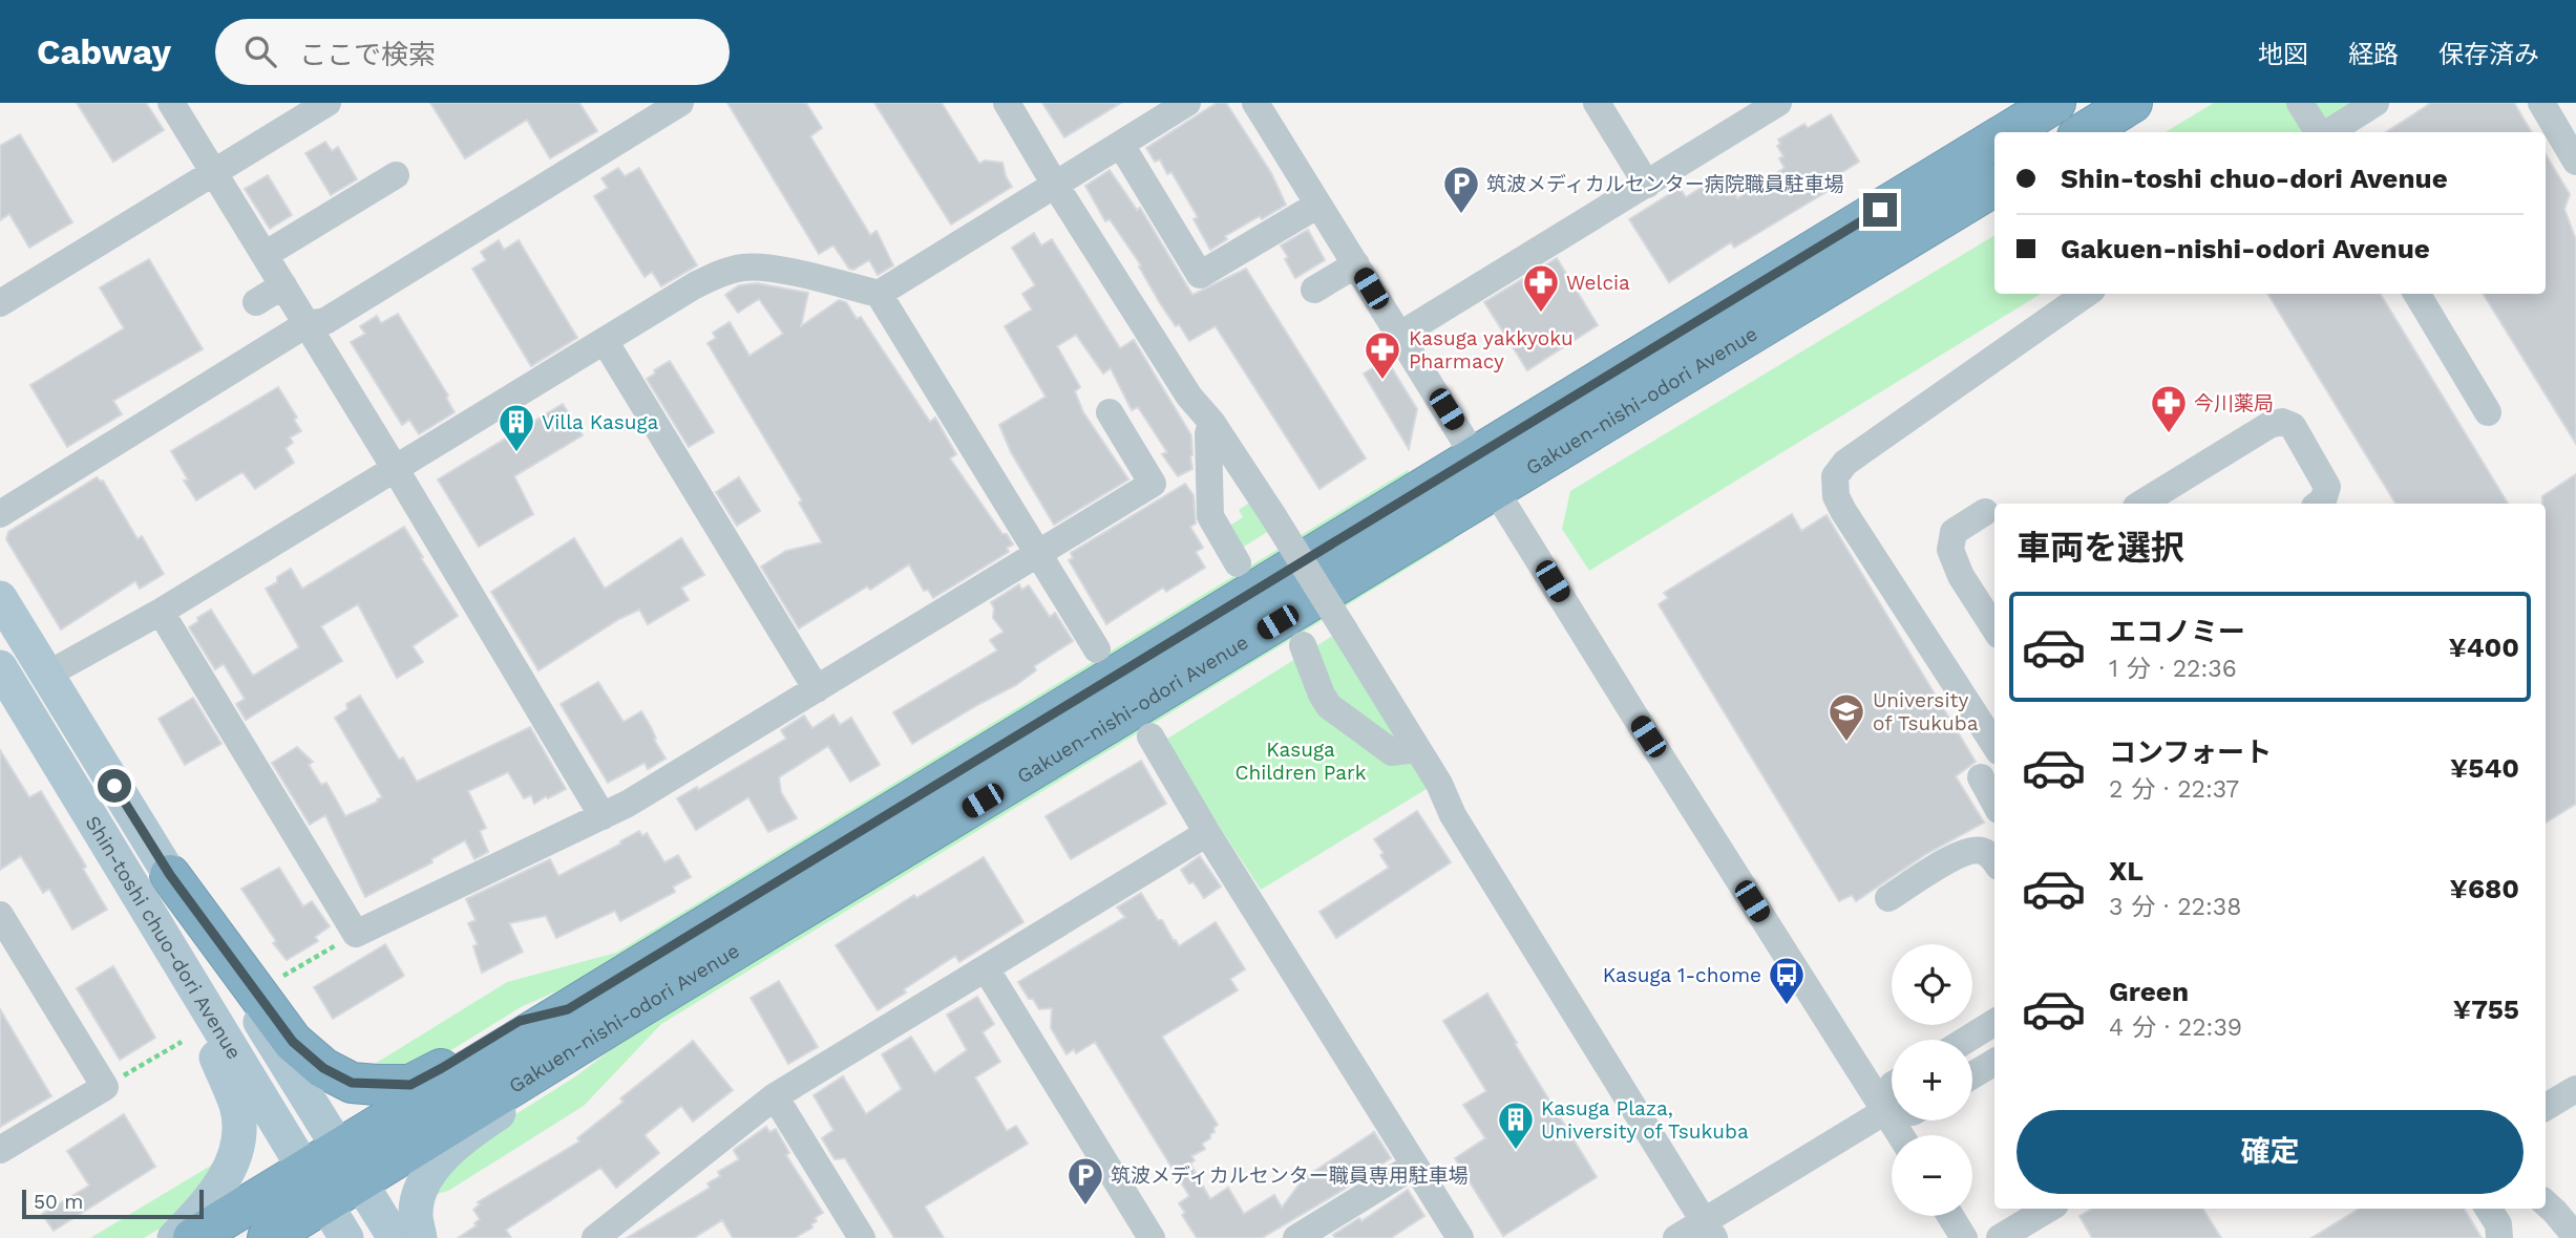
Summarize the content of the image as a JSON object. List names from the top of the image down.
{
  "streets": {
    "highway": ["Gakuen-nishi-odori Avenue"],
    "main road": ["Shin-toshi chuo-dori Avenue"]
  },
  "crossings": [
    ["Gakuen-nishi-odori Avenue", "Shin-toshi chuo-dori Avenue"]
  ],
  "parks": ["Kasuga Children Park"],
  "places": {
    "parking": ["筑波メディカルセンター病院職員駐車場", "筑波メディカルセンター職員専用駐車場"],
    "pharmacy": ["Welcia", "Kasuga yakkyoku Pharmacy", "今川薬局"],
    "building": ["Villa Kasuga", "Kasuga Plaza, University of Tsukuba"],
    "school or university": ["University of Tsukuba"],
    "bus stop": ["Kasuga 1-chome"]
  },
  "scale_bar": "50 m",
  "page": {
    "header": "Cabway",
    "search": "ここで検索",
    "nav": ["地図", "経路", "保存済み"],
    "banner": ["Shin-toshi chuo-dori Avenue", "Gakuen-nishi-odori Avenue"],
    "heading": "車両を選択",
    "list": [
      {
        "name": "エコノミー",
        "note": "1 分 · 22:36",
        "value": "¥400"
      },
      {
        "name": "コンフォート",
        "note": "2 分 · 22:37",
        "value": "¥540"
      },
      {
        "name": "XL",
        "note": "3 分 · 22:38",
        "value": "¥680"
      },
      {
        "name": "Green",
        "note": "4 分 · 22:39",
        "value": "¥755"
      }
    ],
    "map_buttons": ["+", "−"],
    "buttons": "確定",
    "scale": "50 m"
  }
}
